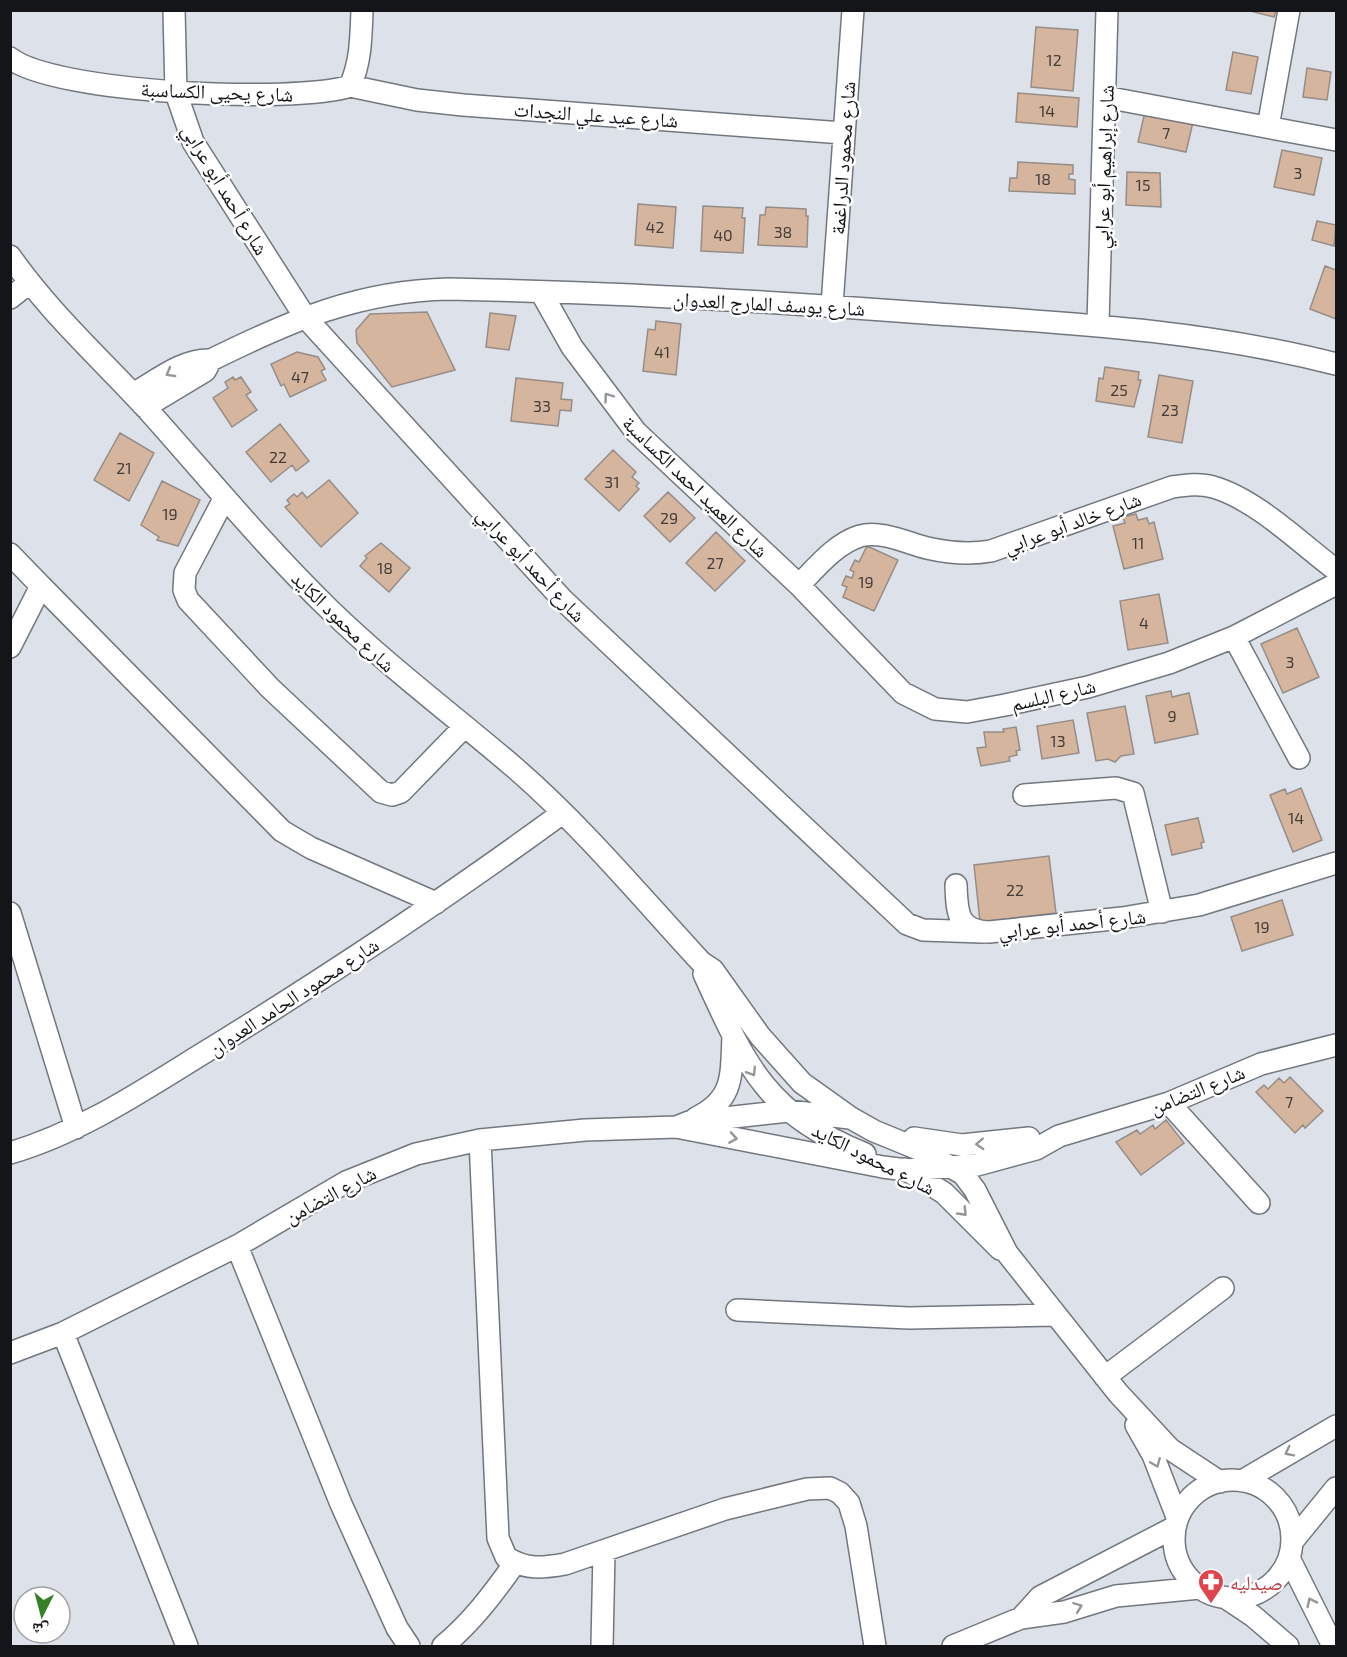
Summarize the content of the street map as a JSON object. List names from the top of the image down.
{
  "streets": {
    "street": [
      "شارع يحيى الكساسبة",
      "شارع عيد علي النجدات",
      "شارع محمود الدراغمة",
      "شارع إبراهيم أبو عرابي",
      "شارع أحمد أبو عرابي",
      "شارع يوسف المارج العدوان",
      "شارع العميد احمد الكساسبة",
      "شارع خالد أبو عرابي",
      "شارع محمود الكايد",
      "شارع البلسم",
      "شارع محمود الحامد العدوان",
      "شارع التضامن"
    ]
  },
  "crossings": [
    ["شارع يحيى الكساسبة", "شارع عيد علي النجدات"],
    ["شارع يحيى الكساسبة", "شارع أحمد أبو عرابي"],
    ["شارع عيد علي النجدات", "شارع محمود الدراغمة"],
    ["شارع محمود الدراغمة", "شارع يوسف المارج العدوان"],
    ["شارع إبراهيم أبو عرابي", "شارع يوسف المارج العدوان"],
    ["شارع أحمد أبو عرابي", "شارع يوسف المارج العدوان"],
    ["شارع يوسف المارج العدوان", "شارع العميد احمد الكساسبة"],
    ["شارع يوسف المارج العدوان", "شارع محمود الكايد"],
    ["شارع العميد احمد الكساسبة", "شارع خالد أبو عرابي"],
    ["شارع العميد احمد الكساسبة", "شارع البلسم"],
    ["شارع خالد أبو عرابي", "شارع البلسم"],
    ["شارع محمود الكايد", "شارع محمود الحامد العدوان"],
    ["شارع محمود الكايد", "شارع التضامن"]
  ],
  "one_way": ["شارع العميد احمد الكساسبة"],
  "places": {
    "pharmacy": ["صيدليه"]
  },
  "house_numbers": [
    "12",
    "14",
    "7",
    "3",
    "18",
    "15",
    "42",
    "38",
    "40",
    "41",
    "47",
    "25",
    "33",
    "23",
    "22",
    "21",
    "31",
    "19",
    "29",
    "11",
    "27",
    "18",
    "19",
    "4",
    "3",
    "9",
    "13",
    "14",
    "22",
    "19",
    "7"
  ],
  "north": "bottom"
}
